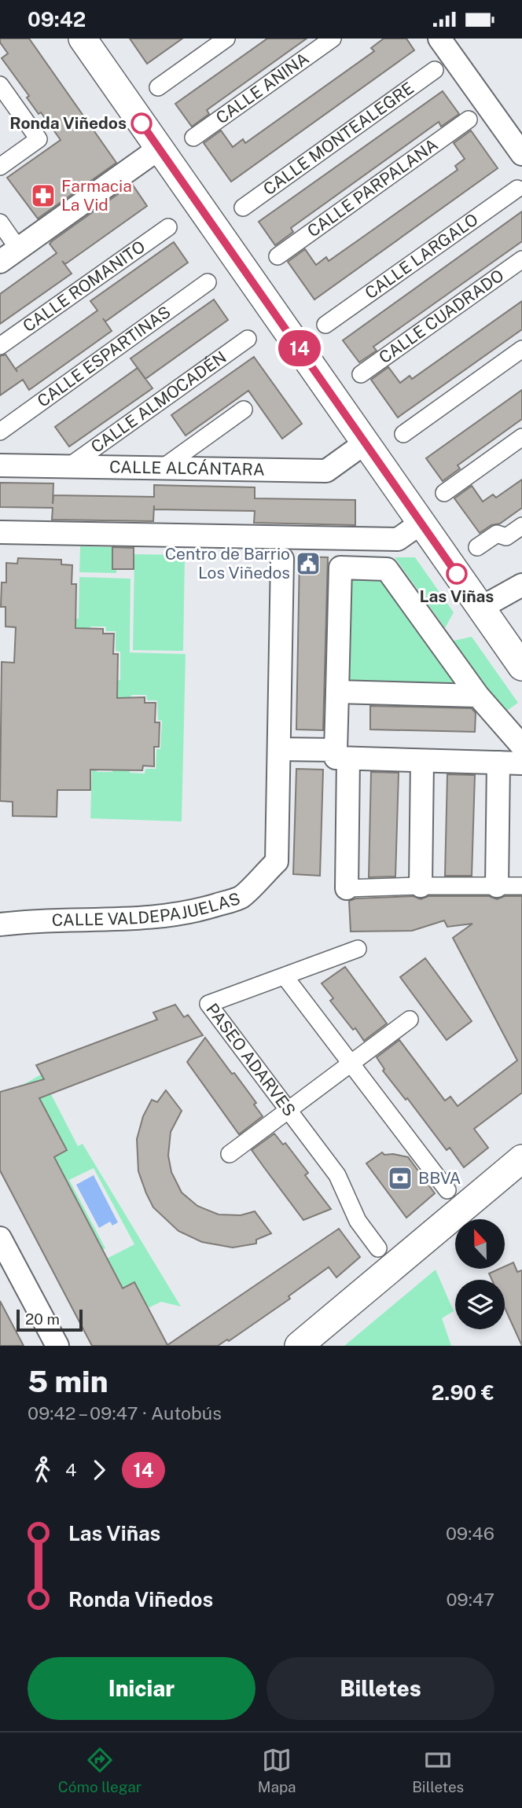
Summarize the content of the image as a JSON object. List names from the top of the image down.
{
  "streets": {
    "street": [
      "CALLE AÑINA",
      "CALLE MONTEALEGRE",
      "CALLE PARPALANA",
      "CALLE LARGALO",
      "CALLE ROMANITO",
      "CALLE CUADRADO",
      "CALLE ESPARTINAS",
      "CALLE ALMOCADÉN",
      "CALLE ALCÁNTARA",
      "CALLE VALDEPAJUELAS",
      "PASEO ADARVES"
    ]
  },
  "crossings": [
    ["CALLE ALMOCADÉN", "CALLE ALCÁNTARA"]
  ],
  "places": {
    "other": ["Ronda Viñedos", "Las Viñas"],
    "pharmacy": ["Farmacia La Vid"],
    "public building": ["Centro de Barrio Los Viñedos"],
    "bank": ["BBVA"]
  },
  "lines": ["bus line 14"],
  "scale_bar": "20 m",
  "north": "top",
  "page": {
    "status": "09:42",
    "on_map": "14",
    "scale": "20 m",
    "heading": ["5 min", "09:42 – 09:47 · Autobús", "2.90 €"],
    "legs": ["4", "14"],
    "list": [
      {
        "name": "Las Viñas",
        "value": "09:46"
      },
      {
        "name": "Ronda Viñedos",
        "value": "09:47"
      }
    ],
    "buttons": ["Iniciar", "Billetes"],
    "tabs": ["Cómo llegar", "Mapa", "Billetes"]
  }
}
